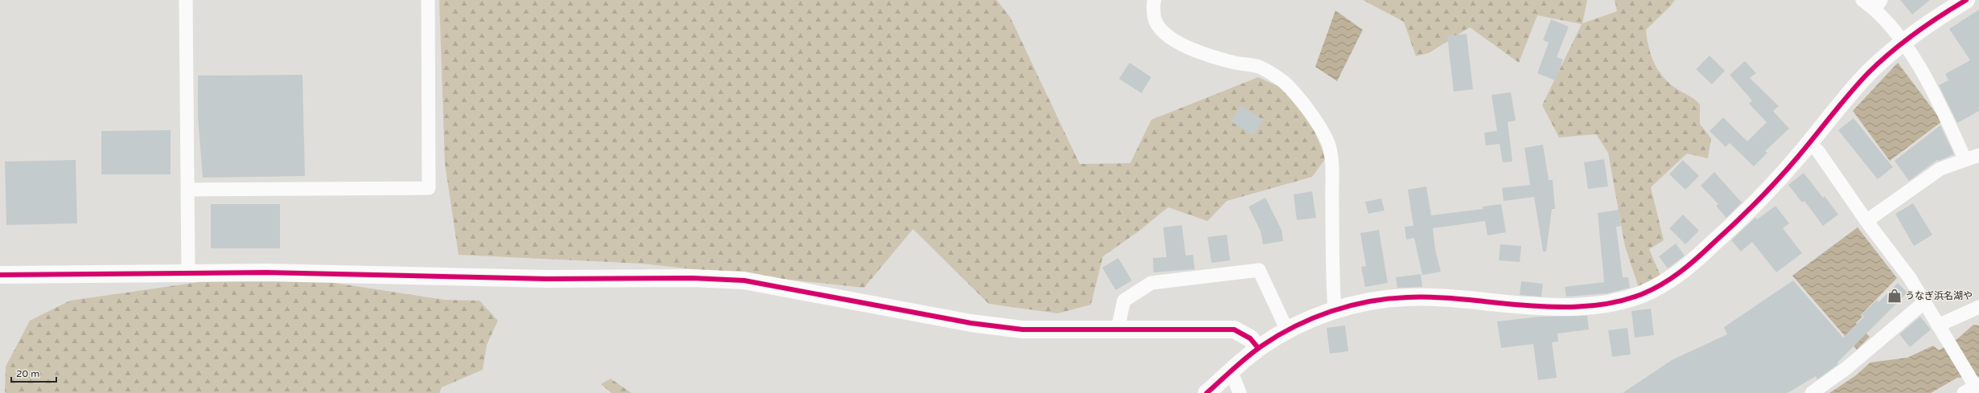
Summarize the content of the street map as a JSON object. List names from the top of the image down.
{
  "places": {
    "shop": ["うなぎ浜名湖や"]
  },
  "scale_bar": "20 m"
}
